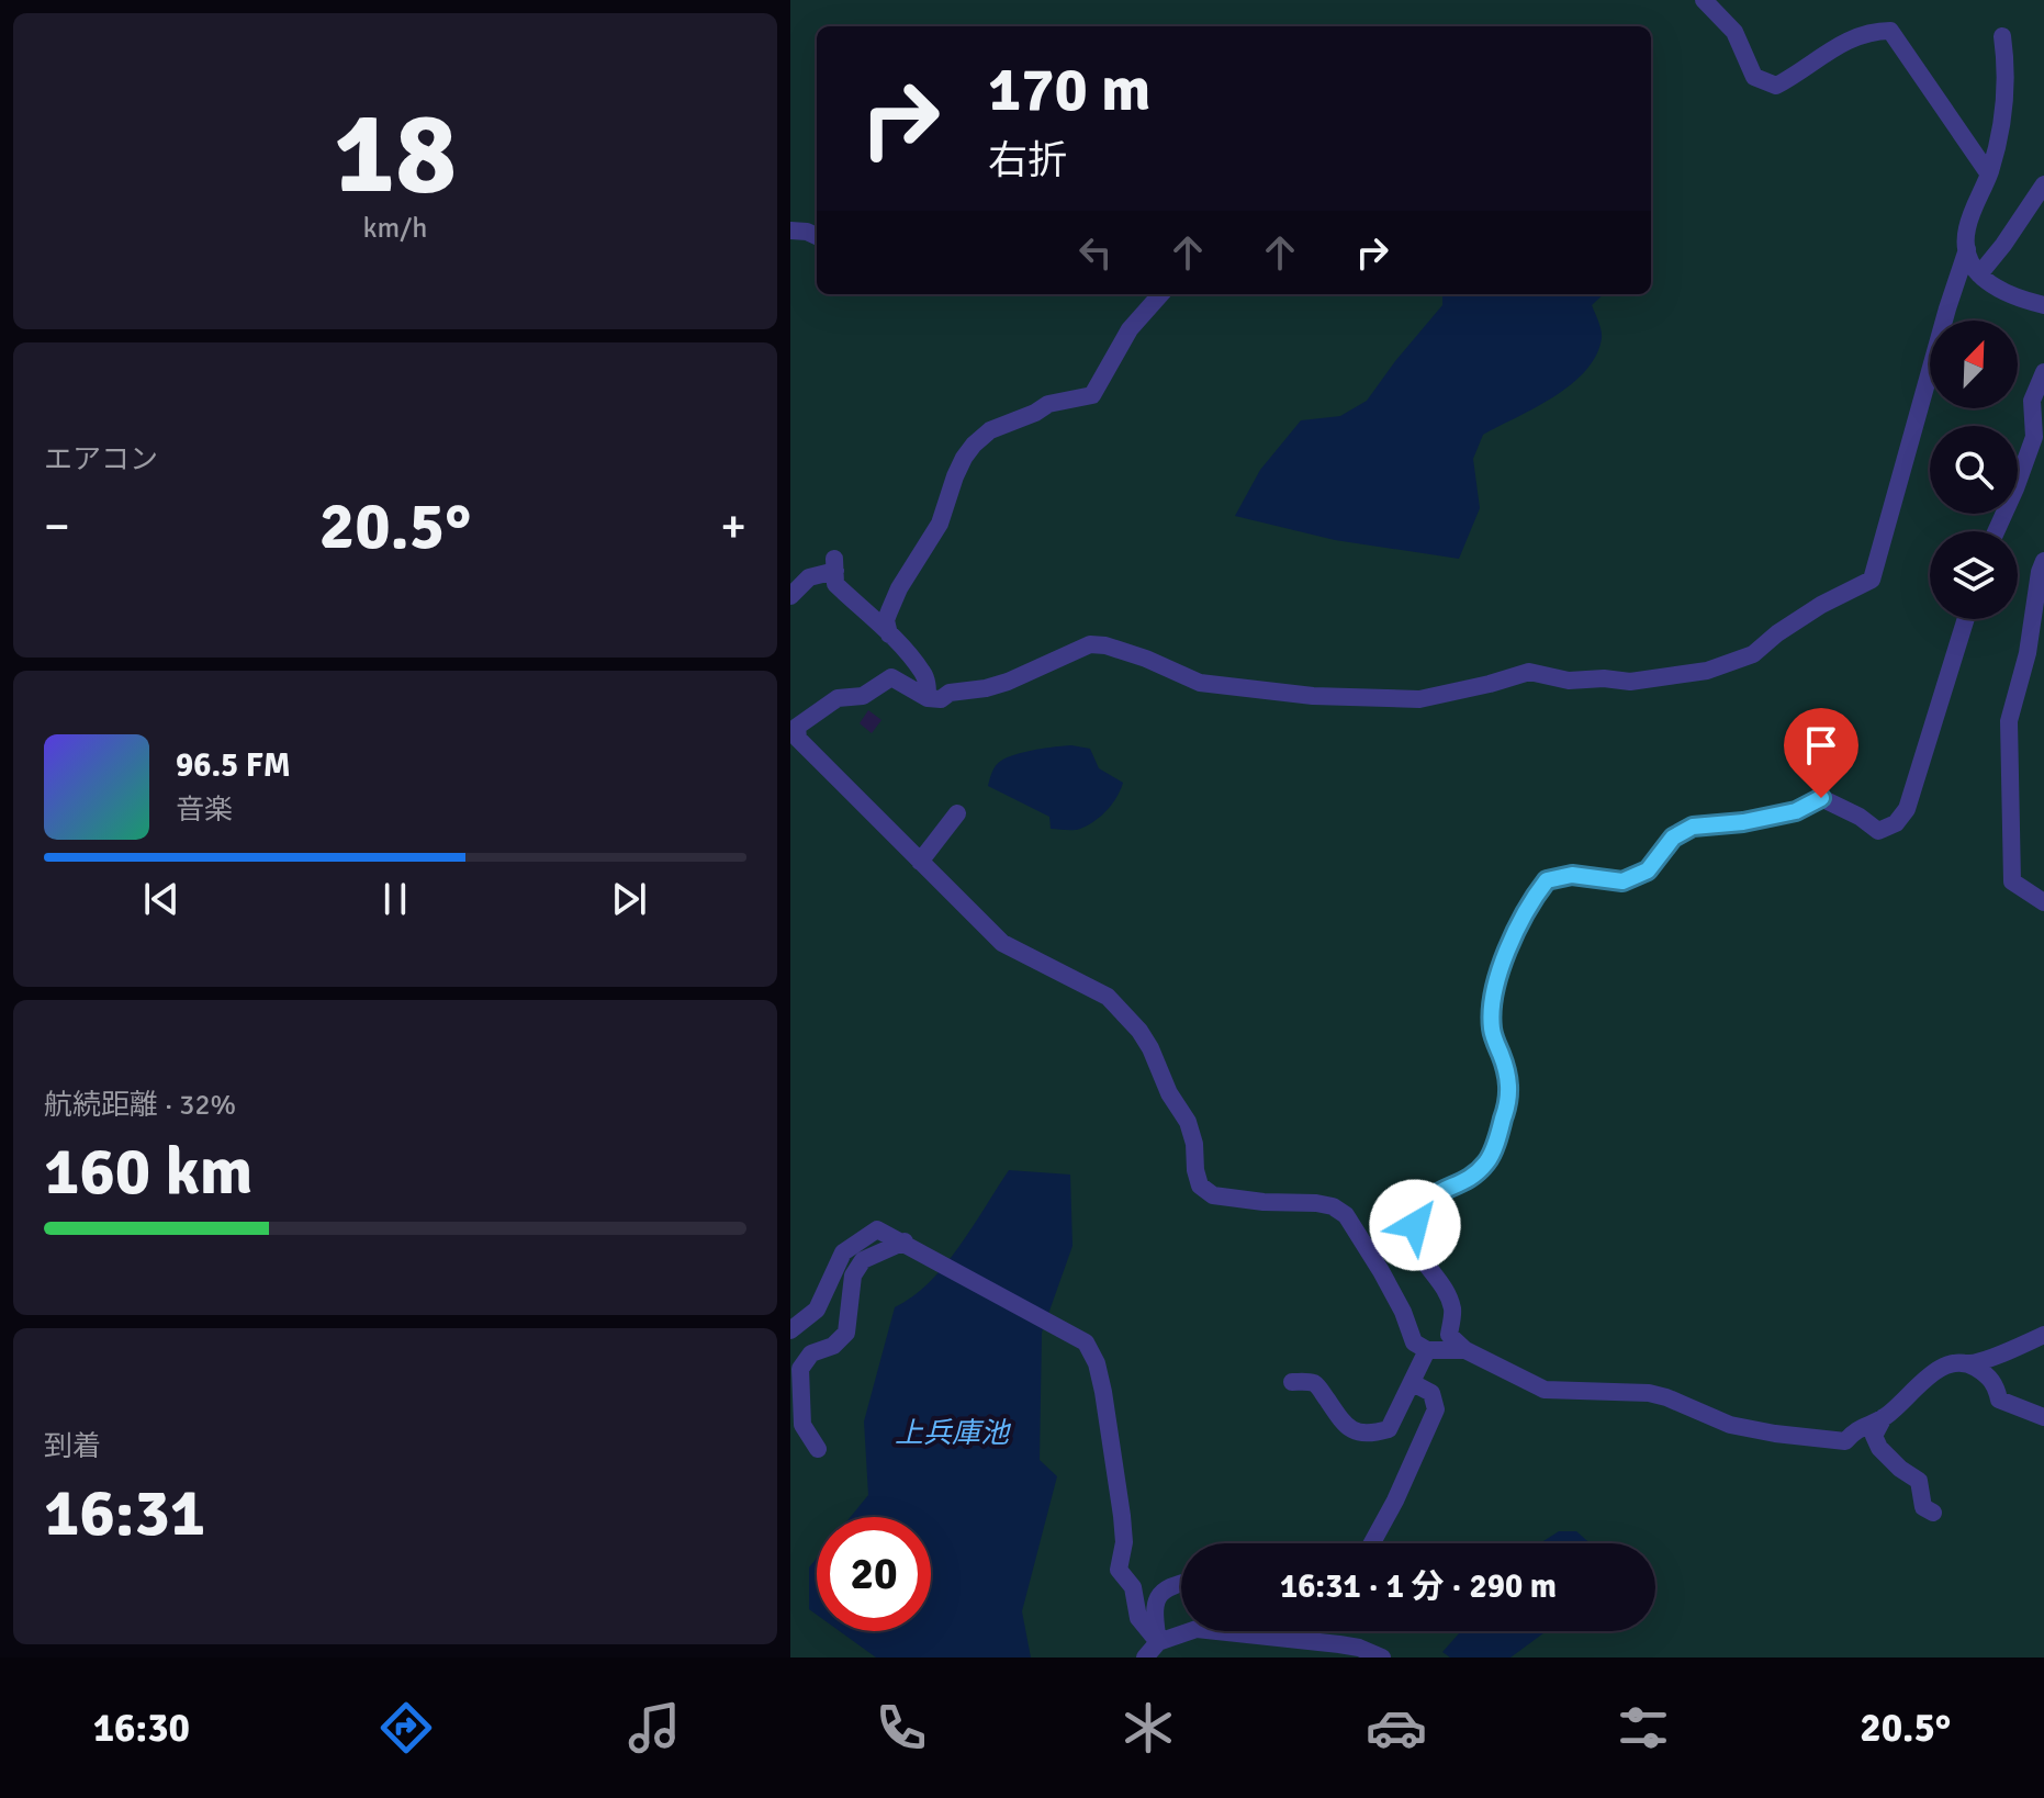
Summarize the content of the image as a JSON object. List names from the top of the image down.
{
  "water": ["上兵庫池"],
  "north": "top right",
  "page": {
    "tile": [
      ["18", "km/h"],
      "エアコン",
      ["航続距離 · 32%", "160 km"],
      ["到着", "16:31"]
    ],
    "turn": ["170 m", "右折"],
    "heat": ["−", "20.5°", "+"],
    "song": ["96.5 FM", "音楽"],
    "limit": "20",
    "trip": "16:31 · 1 分 · 290 m",
    "tabs": ["16:30", "20.5°"]
  }
}
